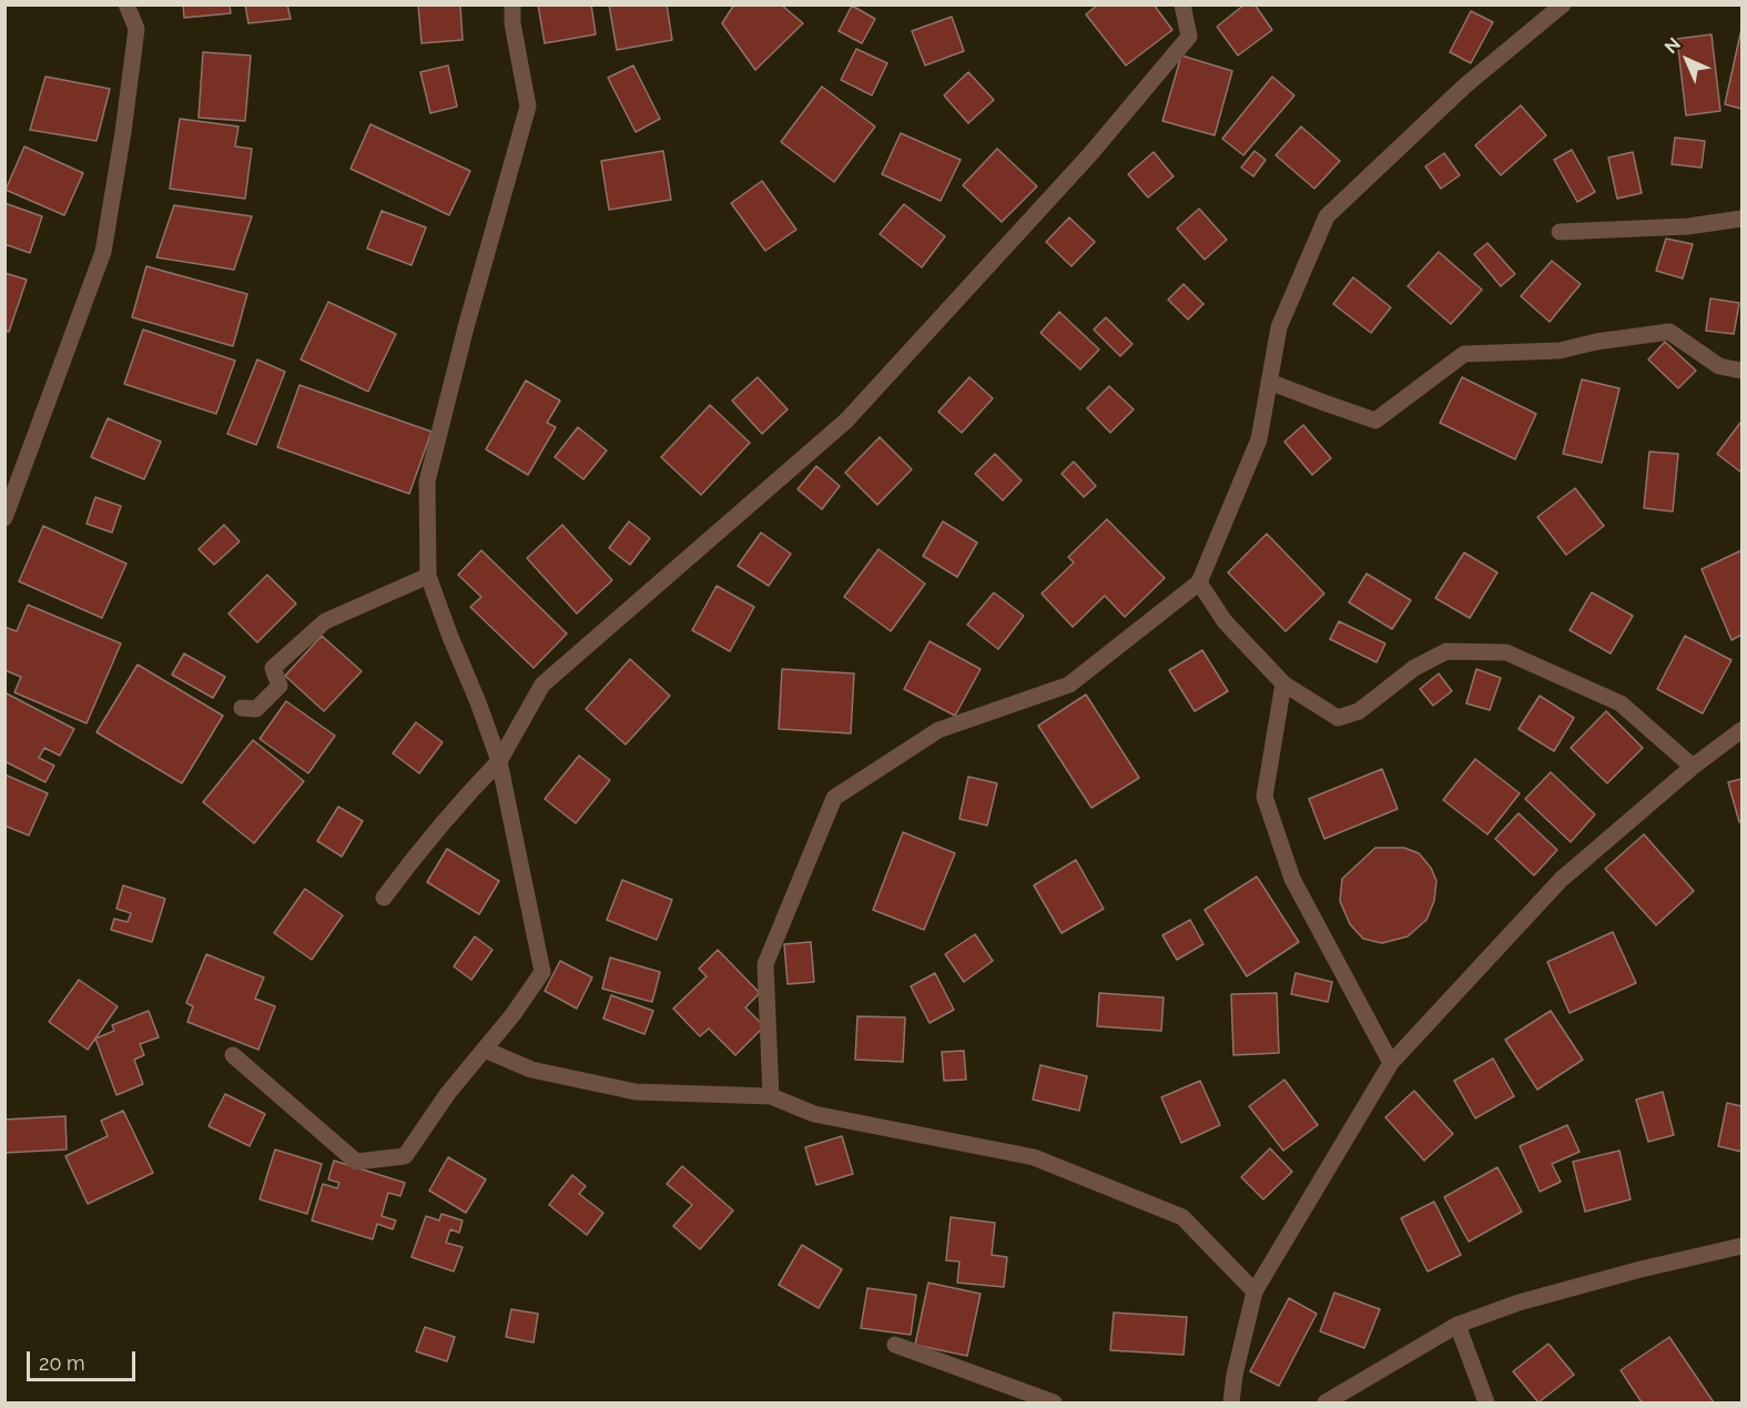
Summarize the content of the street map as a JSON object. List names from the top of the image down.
{
  "scale_bar": "20 m",
  "north": "top left"
}
